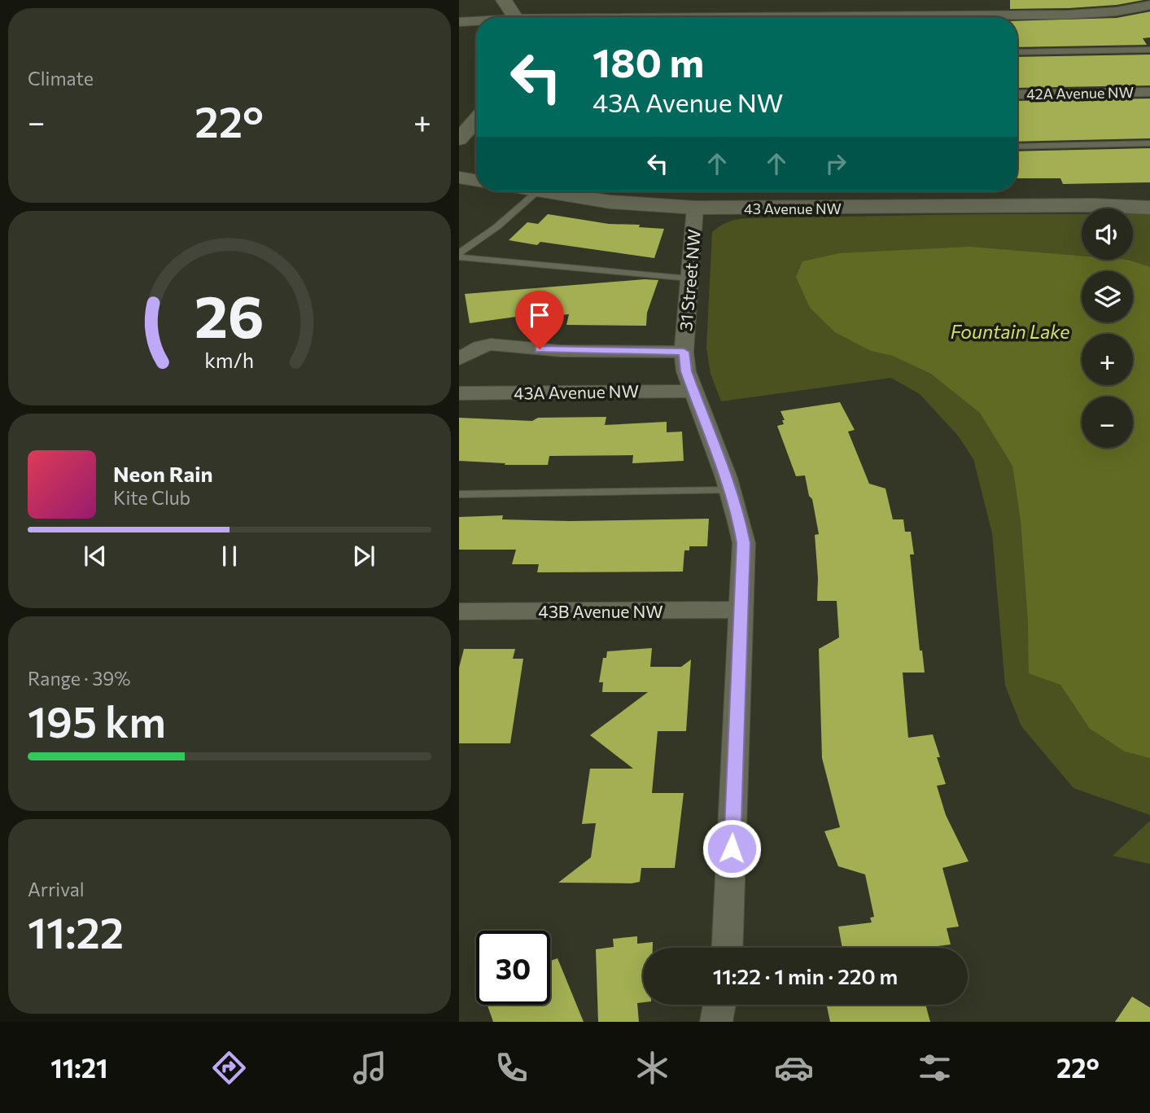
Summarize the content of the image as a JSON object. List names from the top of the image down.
{
  "streets": {
    "street": [
      "42A Avenue NW",
      "43 Avenue NW",
      "31 Street NW",
      "43A Avenue NW",
      "43B Avenue NW"
    ]
  },
  "crossings": [
    ["43 Avenue NW", "31 Street NW"],
    ["31 Street NW", "43A Avenue NW"],
    ["31 Street NW", "43B Avenue NW"]
  ],
  "water": ["Fountain Lake"],
  "page": {
    "tile": [
      "Climate",
      ["Range · 39%", "195 km"],
      ["Arrival", "11:22"]
    ],
    "turn": ["180 m", "43A Avenue NW"],
    "heat": ["−", "22°", "+"],
    "map_buttons": ["+", "−"],
    "song": ["Neon Rain", "Kite Club"],
    "limit": "30",
    "trip": "11:22 · 1 min · 220 m",
    "tabs": ["11:21", "22°"],
    "gauge": ["26", "km/h"]
  }
}
